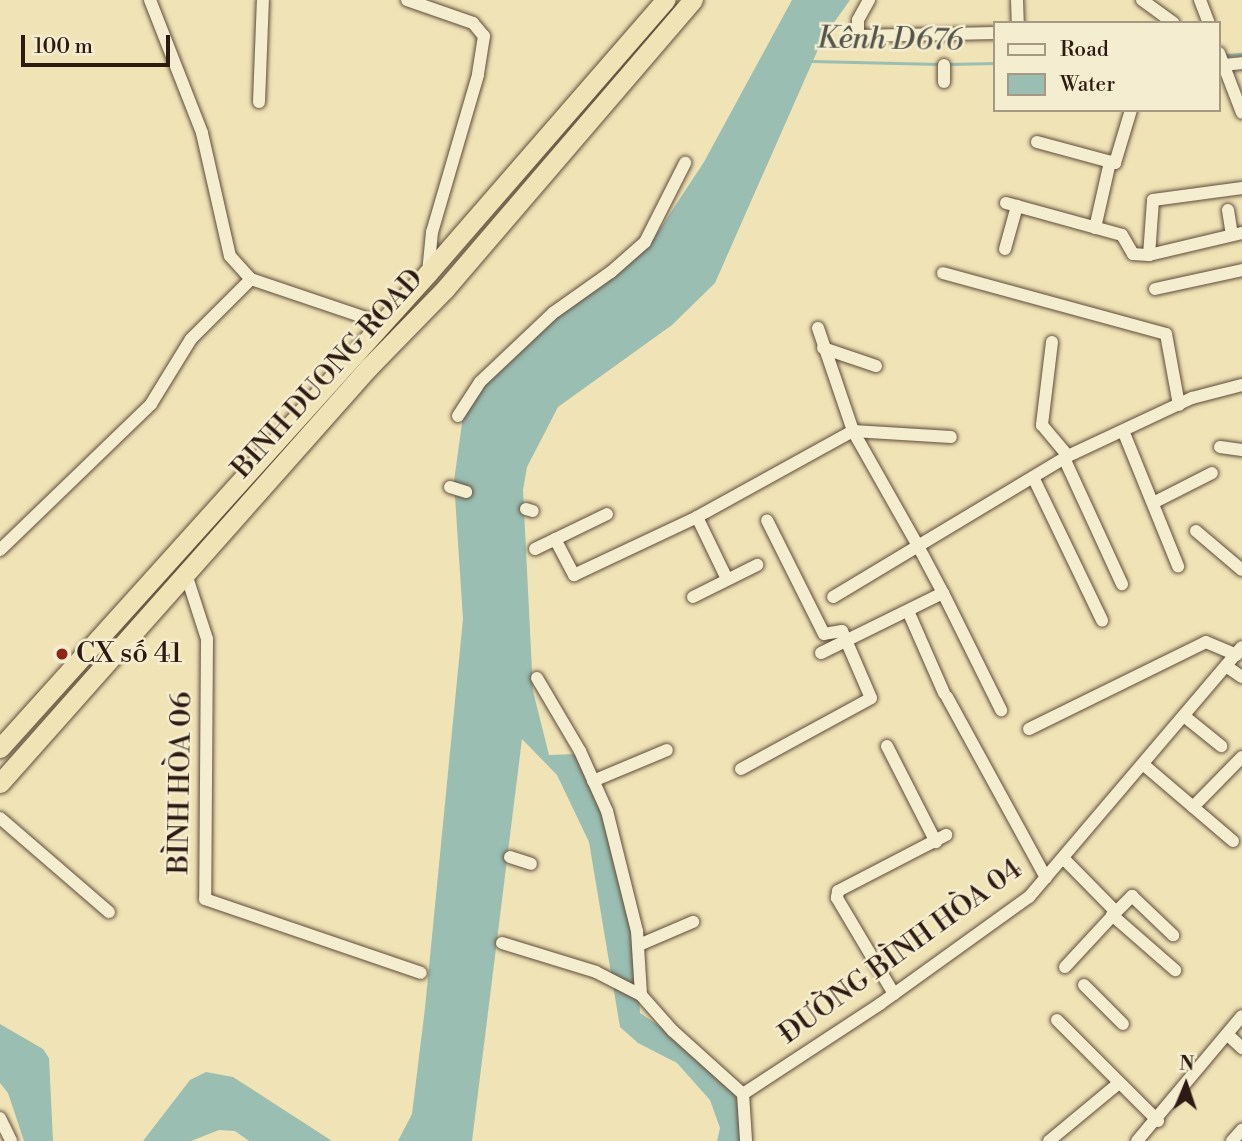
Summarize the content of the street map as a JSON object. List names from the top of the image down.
{
  "streets": {
    "highway": ["BINH DUONG ROAD"],
    "street": ["BÌNH HÒA 06", "ĐƯỜNG BÌNH HÒA 04"]
  },
  "crossings": [
    ["BINH DUONG ROAD", "BÌNH HÒA 06"]
  ],
  "water": ["Kênh D676"],
  "places": ["CX số 41"],
  "legend": ["Road", "Water"],
  "scale_bar": "100 m",
  "north": "top"
}
